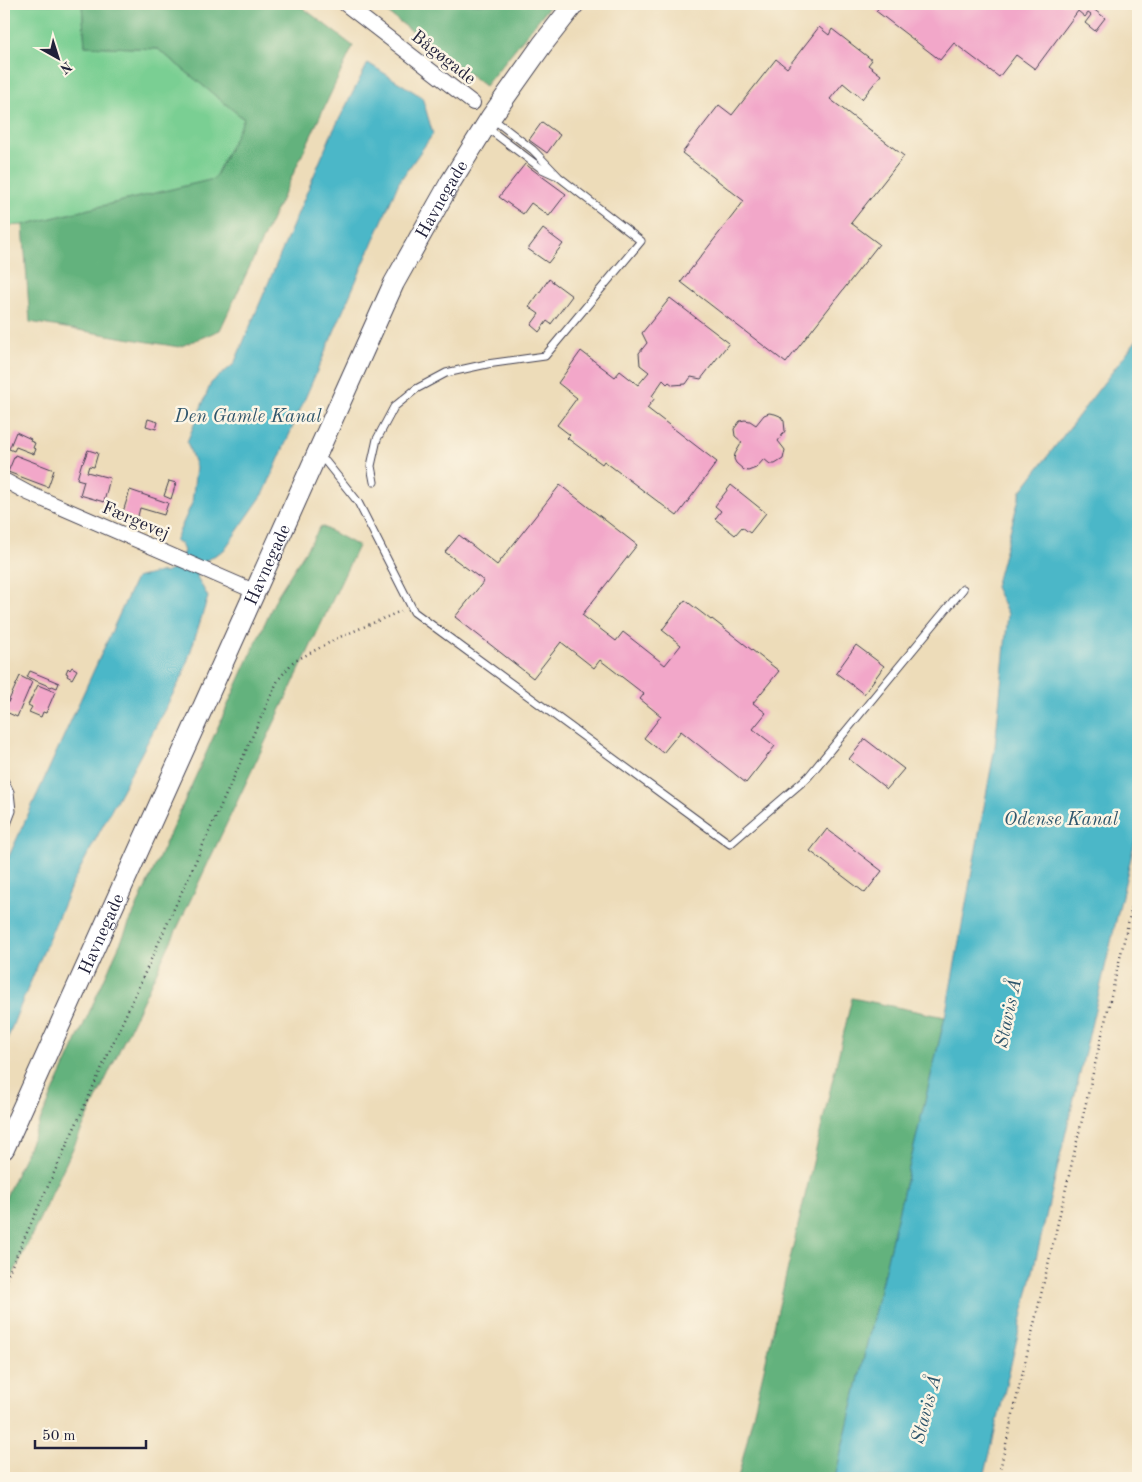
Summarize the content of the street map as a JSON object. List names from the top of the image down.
{
  "streets": {
    "street": ["Bågøgade", "Havnegade", "Færgevej"]
  },
  "crossings": [
    ["Havnegade", "Færgevej"]
  ],
  "water": ["Den Gamle Kanal", "Odense Kanal", "Stavis Å"],
  "scale_bar": "50 m",
  "north": "bottom right"
}
